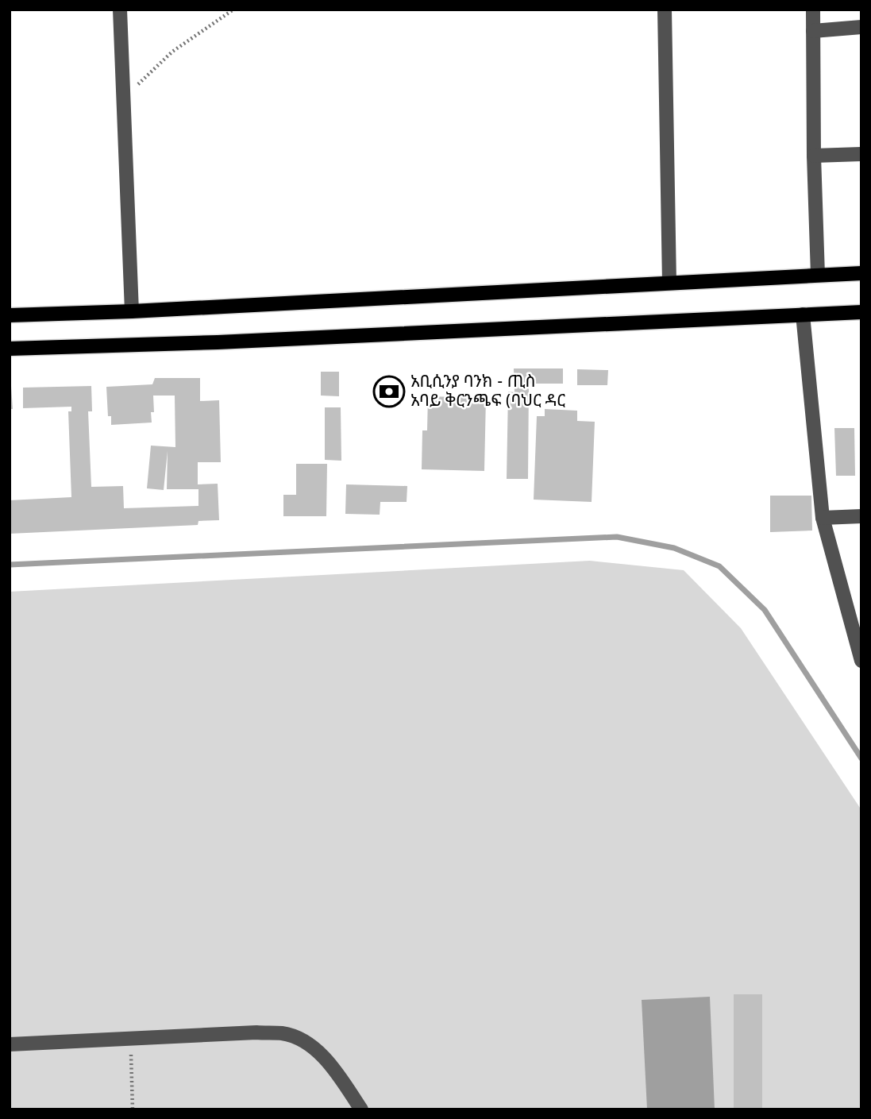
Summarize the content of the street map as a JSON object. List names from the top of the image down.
{
  "places": {
    "bank": ["አቢሲንያ ባንክ - ጢስ አባይ ቅርንጫፍ (ባህር ዳር"]
  }
}
